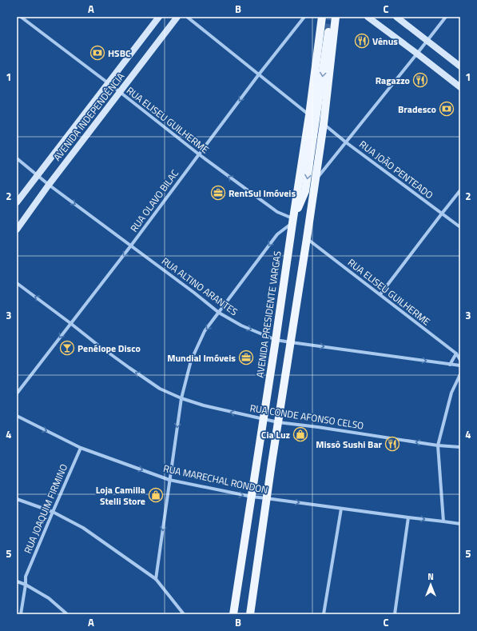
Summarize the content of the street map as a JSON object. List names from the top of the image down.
{
  "streets": {
    "main road": ["AVENIDA INDEPENDÊNCIA", "AVENIDA PRESIDENTE VARGAS"],
    "street": [
      "RUA ELISEU GUILHERME",
      "RUA JOÃO PENTEADO",
      "RUA OLAVO BILAC",
      "RUA ALTINO ARANTES",
      "RUA CONDE AFONSO CELSO",
      "RUA MARECHAL RONDON",
      "RUA JOAQUIM FIRMINO"
    ]
  },
  "crossings": [
    ["AVENIDA INDEPENDÊNCIA", "RUA ELISEU GUILHERME"],
    ["AVENIDA INDEPENDÊNCIA", "RUA ALTINO ARANTES"],
    ["RUA ELISEU GUILHERME", "RUA OLAVO BILAC"],
    ["RUA ELISEU GUILHERME", "AVENIDA PRESIDENTE VARGAS"],
    ["RUA OLAVO BILAC", "RUA ALTINO ARANTES"],
    ["RUA OLAVO BILAC", "RUA CONDE AFONSO CELSO"],
    ["RUA ALTINO ARANTES", "AVENIDA PRESIDENTE VARGAS"],
    ["AVENIDA PRESIDENTE VARGAS", "RUA CONDE AFONSO CELSO"],
    ["AVENIDA PRESIDENTE VARGAS", "RUA MARECHAL RONDON"],
    ["RUA MARECHAL RONDON", "RUA JOAQUIM FIRMINO"]
  ],
  "one_way": [
    "RUA OLAVO BILAC",
    "RUA ALTINO ARANTES",
    "RUA CONDE AFONSO CELSO",
    "RUA MARECHAL RONDON"
  ],
  "places": {
    "restaurant": ["Vênus", "Ragazzo", "Missô Sushi Bar"],
    "bank": ["HSBC", "Bradesco"],
    "office": ["RentSul Imóveis", "Mundial Imóveis"],
    "bar": ["Penélope Disco"],
    "shop": ["Cia Luz", "Loja Camilla Stelli Store"]
  },
  "north": "top",
  "grid": {
    "columns": ["A", "B", "C"],
    "rows": [
      "1",
      "2",
      "3",
      "4",
      "5"
    ]
  }
}
